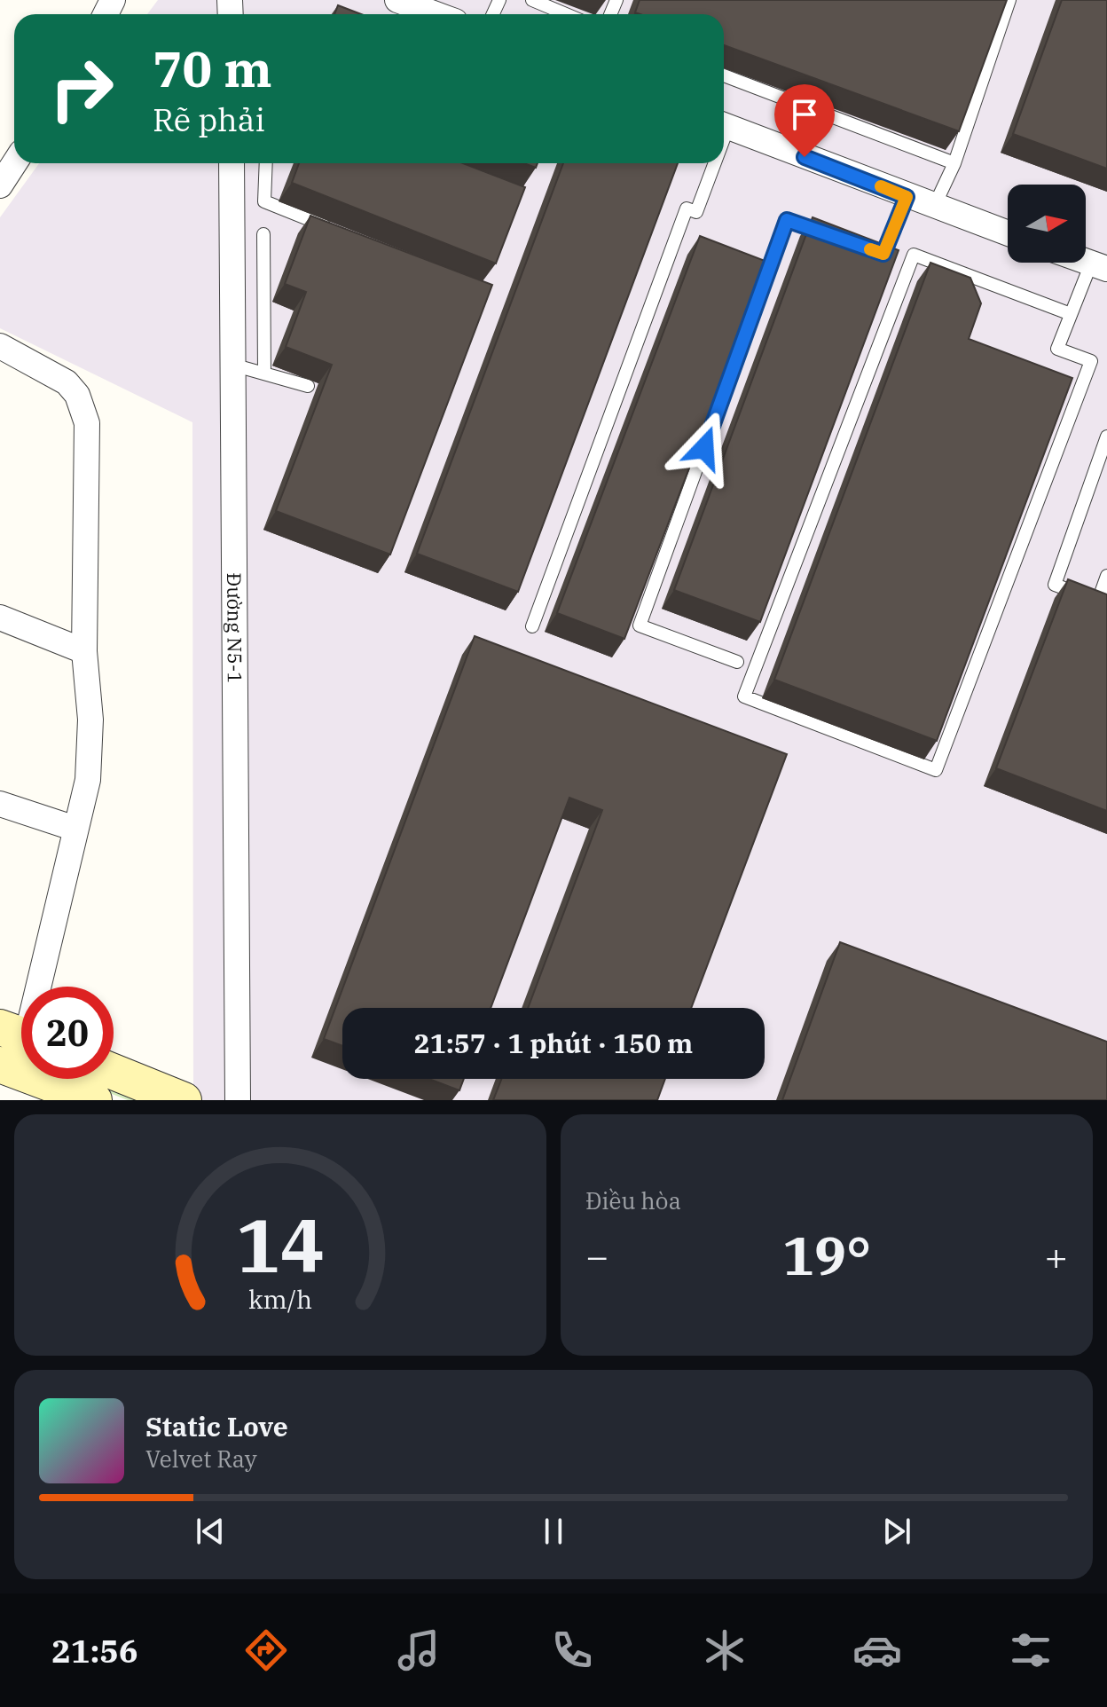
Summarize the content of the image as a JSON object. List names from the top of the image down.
{
  "streets": {
    "street": ["Đường N5-1"]
  },
  "north": "right",
  "page": {
    "turn": ["70 m", "Rẽ phải"],
    "limit": "20",
    "trip": "21:57 · 1 phút · 150 m",
    "tile": "Điều hòa",
    "heat": ["−", "19°", "+"],
    "song": ["Static Love", "Velvet Ray"],
    "tabs": "21:56",
    "gauge": ["14", "km/h"]
  }
}
